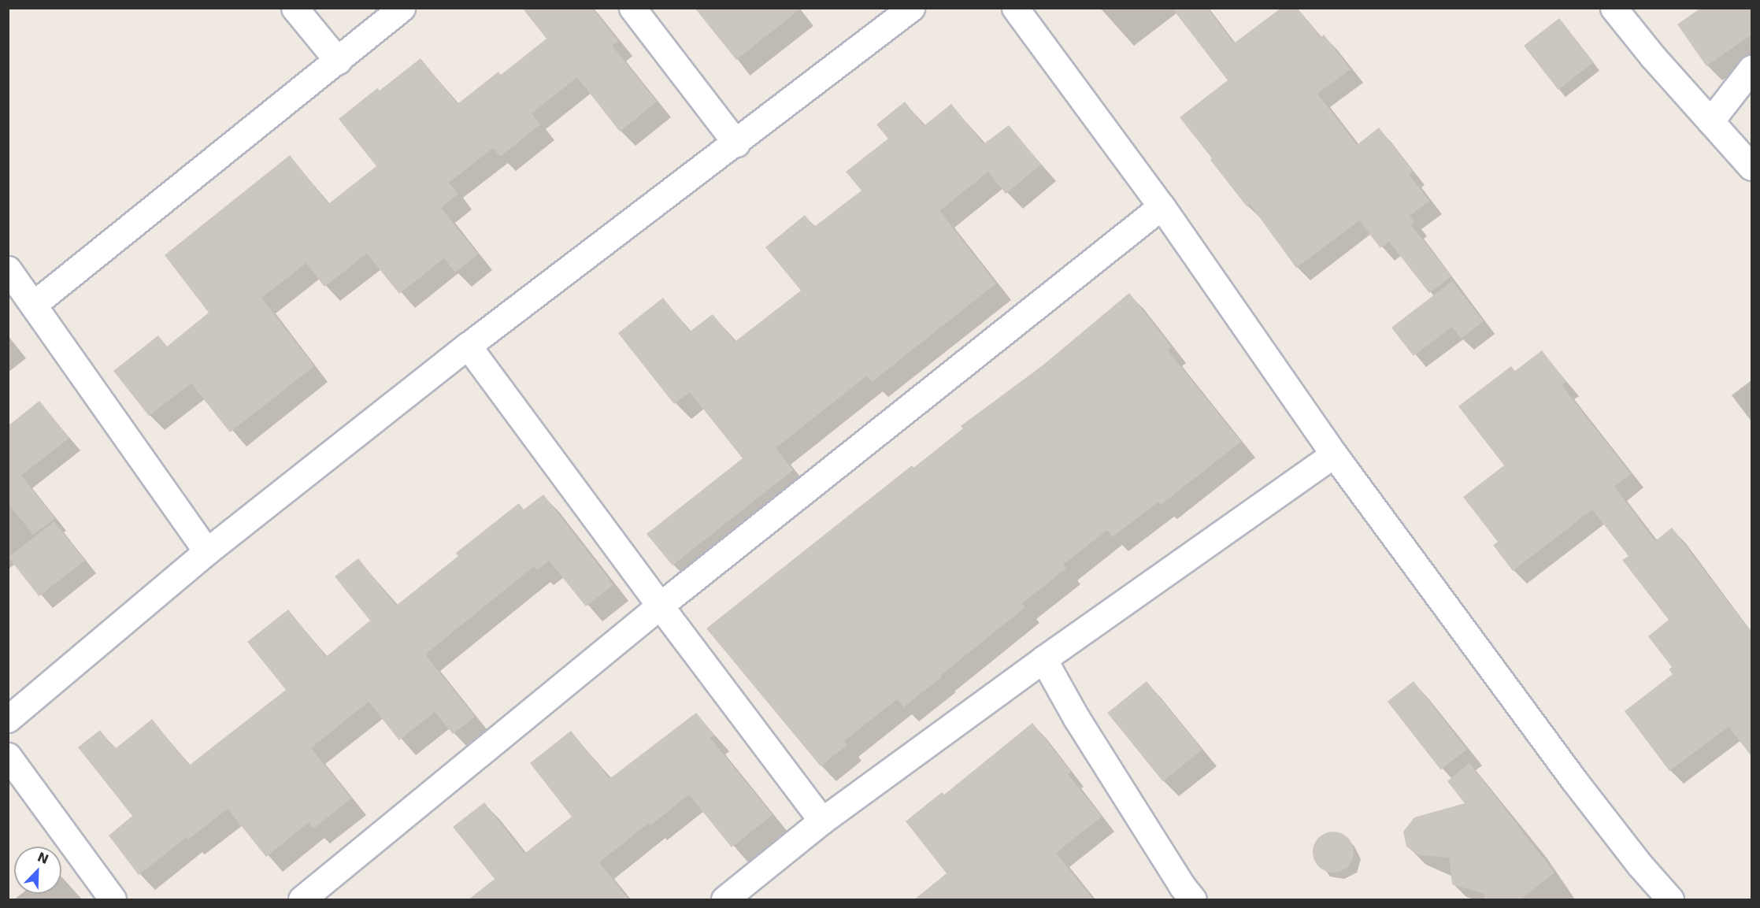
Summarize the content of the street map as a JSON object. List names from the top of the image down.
{
  "north": "top right"
}
